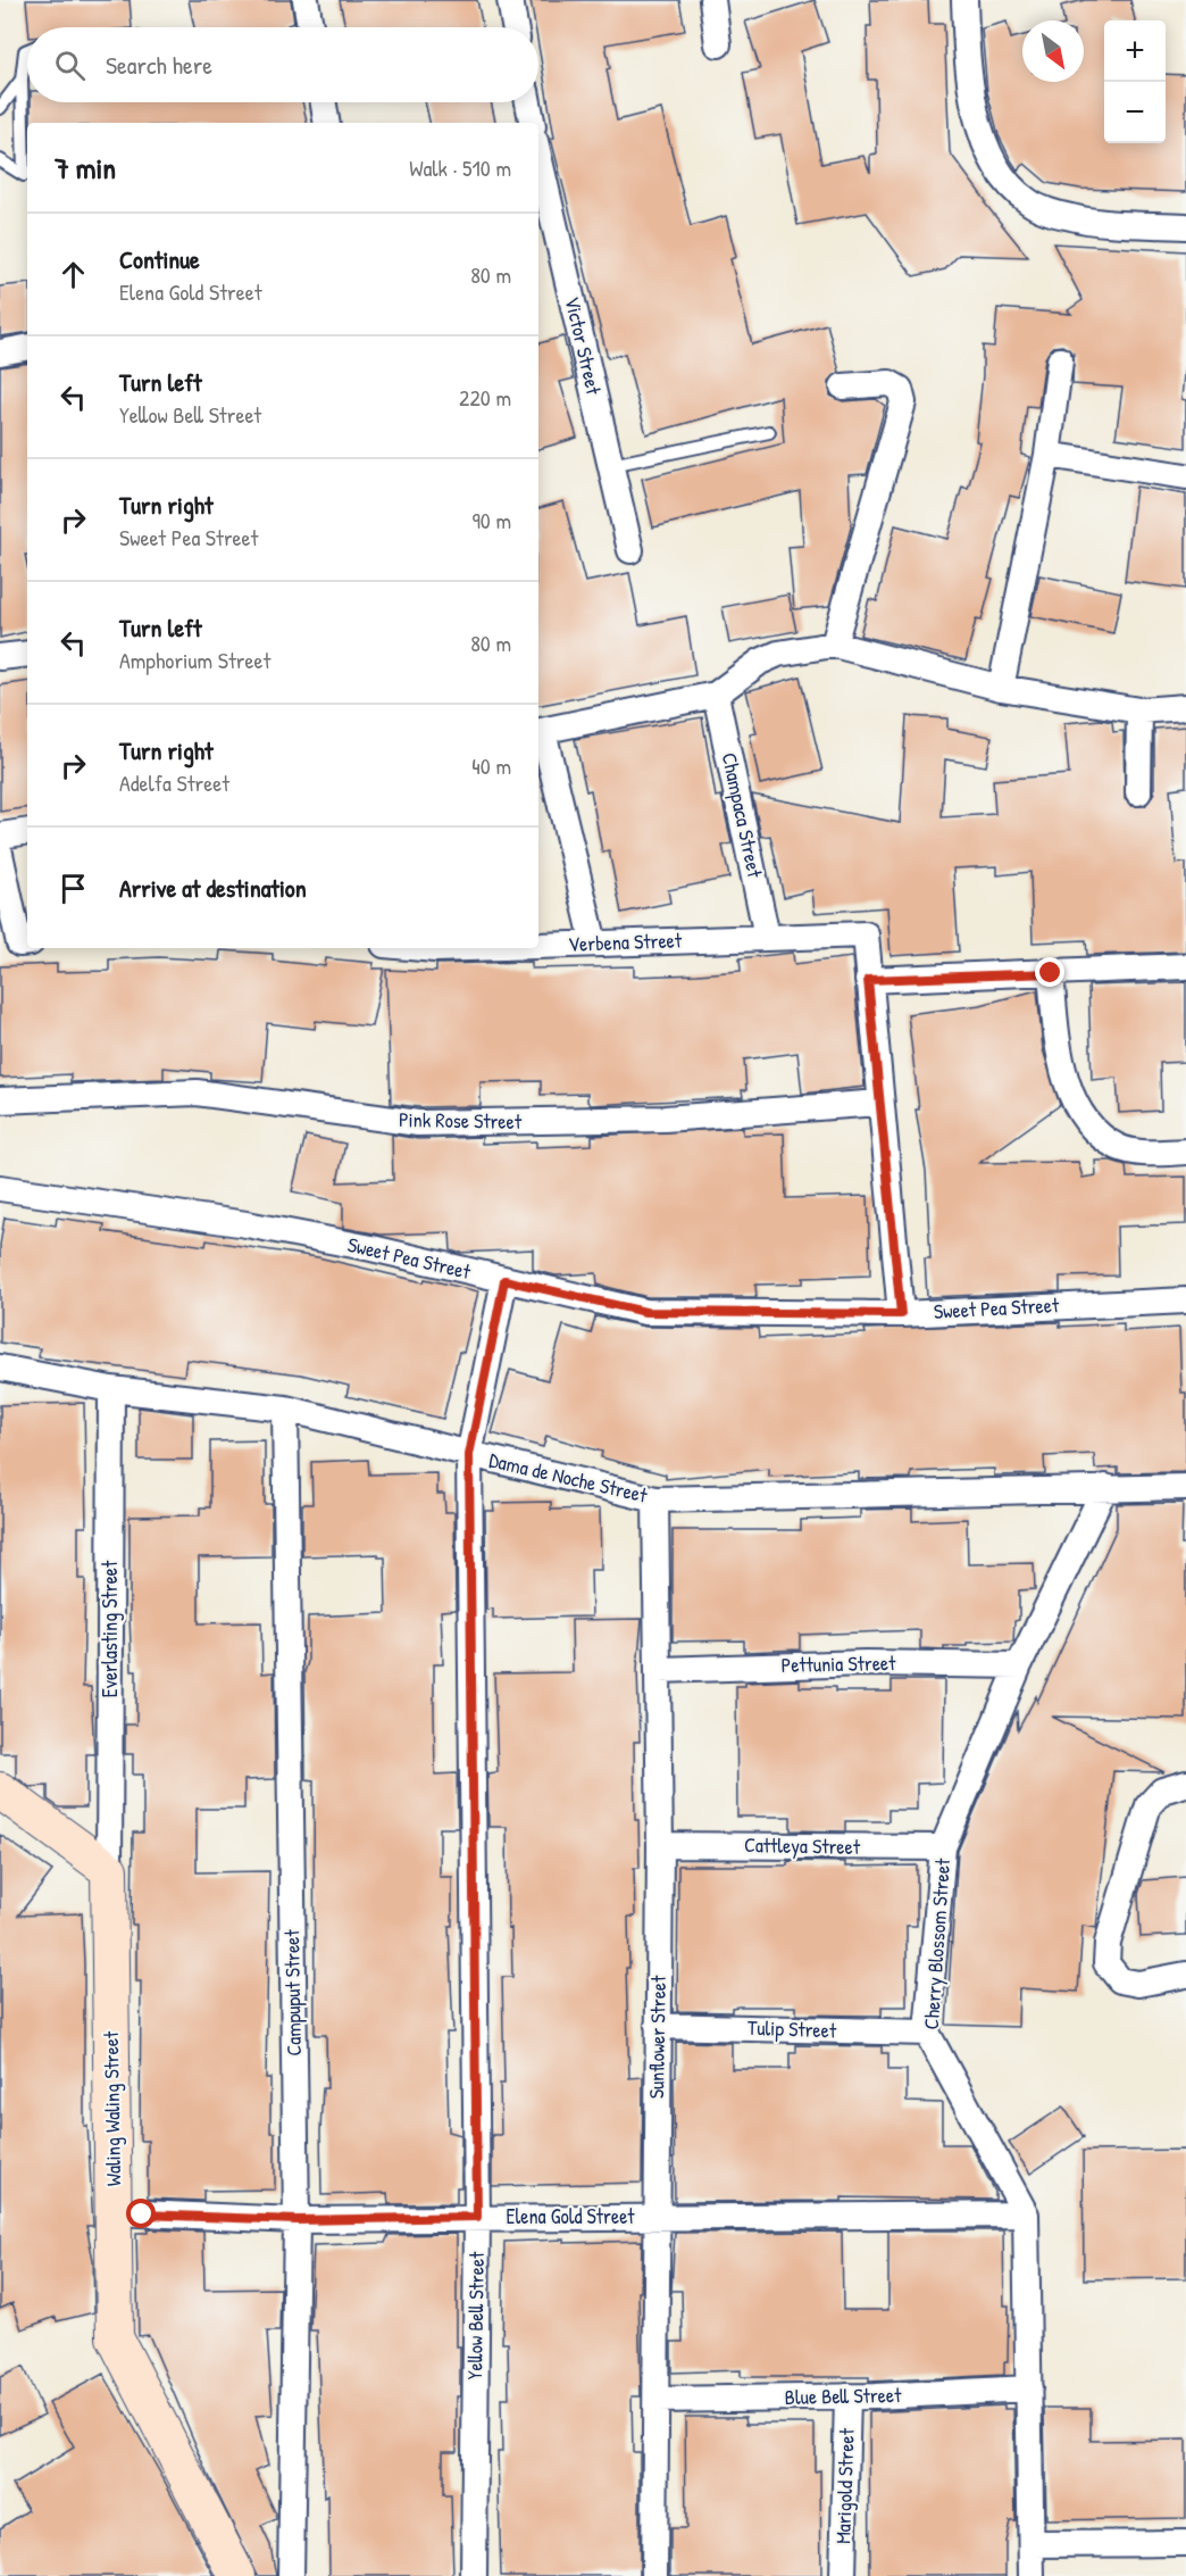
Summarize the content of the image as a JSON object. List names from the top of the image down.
{
  "streets": {
    "street": [
      "Victor Street",
      "Champaca Street",
      "Verbena Street",
      "Pink Rose Street",
      "Sweet Pea Street",
      "Dama de Noche Street",
      "Everlasting Street",
      "Pettunia Street",
      "Cattleya Street",
      "Cherry Blossom Street",
      "Campuput Street",
      "Tulip Street",
      "Sunflower Street",
      "Waling Waling Street",
      "Elena Gold Street",
      "Yellow Bell Street",
      "Blue Bell Street",
      "Marigold Street"
    ]
  },
  "crossings": [
    ["Champaca Street", "Verbena Street"],
    ["Sweet Pea Street", "Yellow Bell Street"],
    ["Dama de Noche Street", "Everlasting Street"],
    ["Dama de Noche Street", "Cherry Blossom Street"],
    ["Dama de Noche Street", "Campuput Street"],
    ["Dama de Noche Street", "Sunflower Street"],
    ["Dama de Noche Street", "Yellow Bell Street"],
    ["Everlasting Street", "Waling Waling Street"],
    ["Pettunia Street", "Cherry Blossom Street"],
    ["Pettunia Street", "Sunflower Street"],
    ["Cattleya Street", "Cherry Blossom Street"],
    ["Cattleya Street", "Sunflower Street"],
    ["Cherry Blossom Street", "Tulip Street"],
    ["Cherry Blossom Street", "Elena Gold Street"],
    ["Cherry Blossom Street", "Blue Bell Street"],
    ["Campuput Street", "Elena Gold Street"],
    ["Tulip Street", "Sunflower Street"],
    ["Sunflower Street", "Elena Gold Street"],
    ["Sunflower Street", "Blue Bell Street"],
    ["Waling Waling Street", "Elena Gold Street"],
    ["Elena Gold Street", "Yellow Bell Street"],
    ["Blue Bell Street", "Marigold Street"]
  ],
  "north": "bottom right",
  "page": {
    "map_buttons": ["+", "−"],
    "search": "Search here",
    "heading": ["7 min", "Walk · 510 m"],
    "list": [
      ["Continue", "Elena Gold Street", "80 m"],
      ["Turn left", "Yellow Bell Street", "220 m"],
      ["Turn right", "Sweet Pea Street", "90 m"],
      ["Turn left", "Amphorium Street", "80 m"],
      ["Turn right", "Adelfa Street", "40 m"],
      "Arrive at destination"
    ]
  }
}
